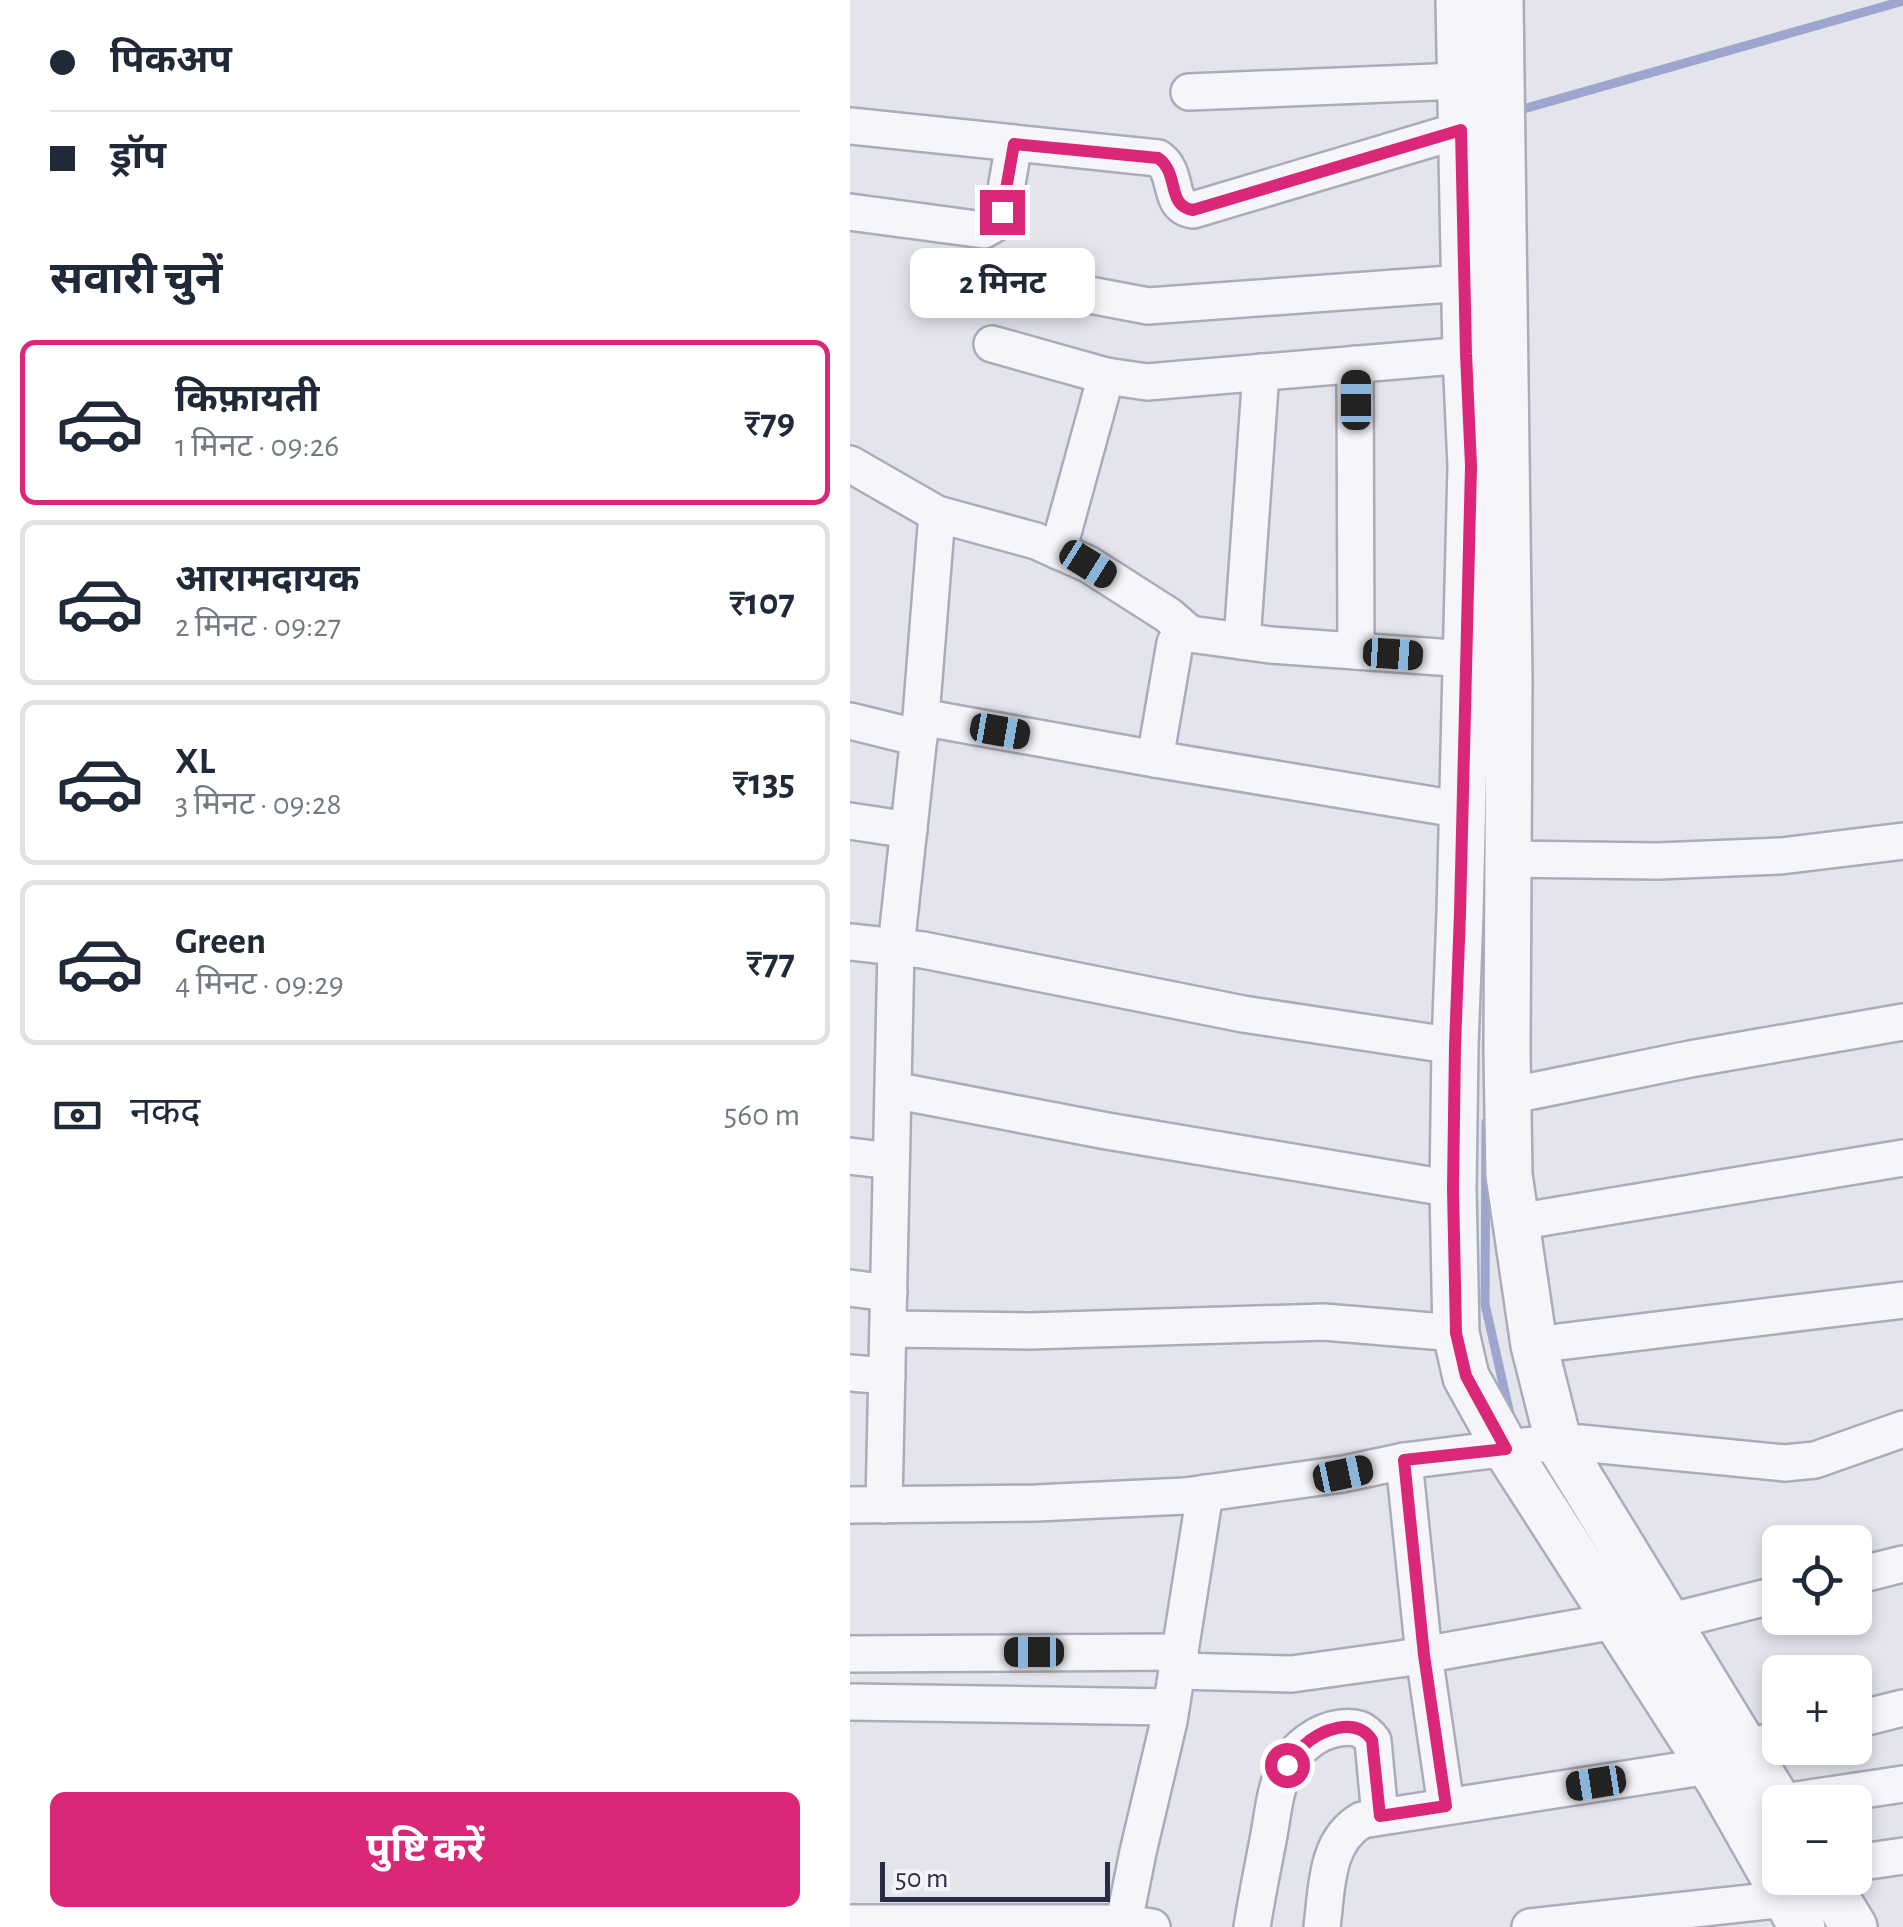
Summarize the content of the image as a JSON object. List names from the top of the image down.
{
  "scale_bar": "50 m",
  "page": {
    "banner": ["पिकअप", "ड्रॉप"],
    "heading": "सवारी चुनें",
    "bubble": "2 मिनट",
    "list": [
      {
        "name": "किफ़ायती",
        "note": "1 मिनट · 09:26",
        "value": "₹79"
      },
      {
        "name": "आरामदायक",
        "note": "2 मिनट · 09:27",
        "value": "₹107"
      },
      {
        "name": "XL",
        "note": "3 मिनट · 09:28",
        "value": "₹135"
      },
      {
        "name": "Green",
        "note": "4 मिनट · 09:29",
        "value": "₹77"
      }
    ],
    "pay": ["नकद", "560 m"],
    "map_buttons": ["+", "−"],
    "buttons": "पुष्टि करें",
    "scale": "50 m"
  }
}
